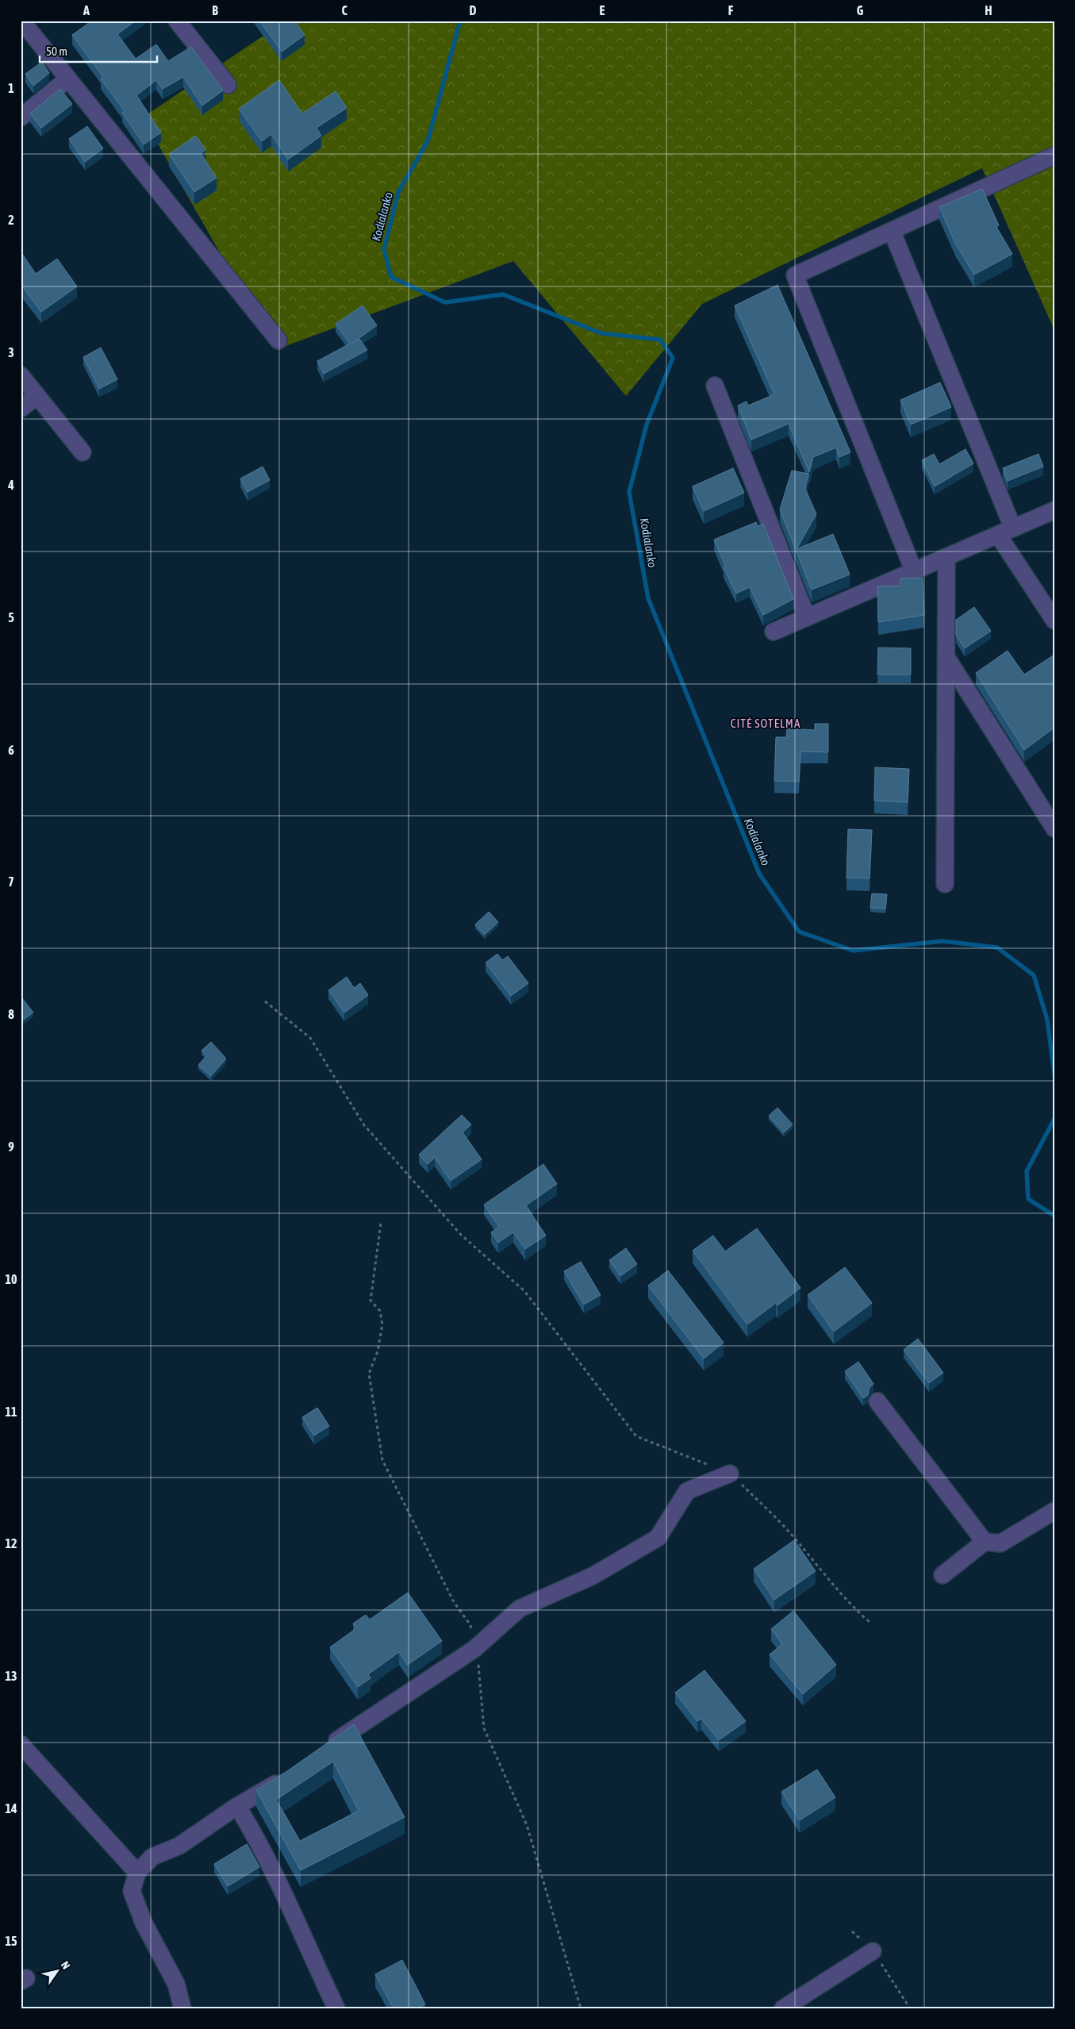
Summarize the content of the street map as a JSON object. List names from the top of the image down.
{
  "districts": ["CITÉ SOTELMA"],
  "water": ["Kodialanko"],
  "scale_bar": "50 m",
  "north": "top right",
  "grid": {
    "columns": [
      "A",
      "B",
      "C",
      "D",
      "E",
      "F",
      "G",
      "H"
    ],
    "rows": [
      "1",
      "2",
      "3",
      "4",
      "5",
      "6",
      "7",
      "8",
      "9",
      "10",
      "11",
      "12",
      "13",
      "14",
      "15"
    ]
  }
}
